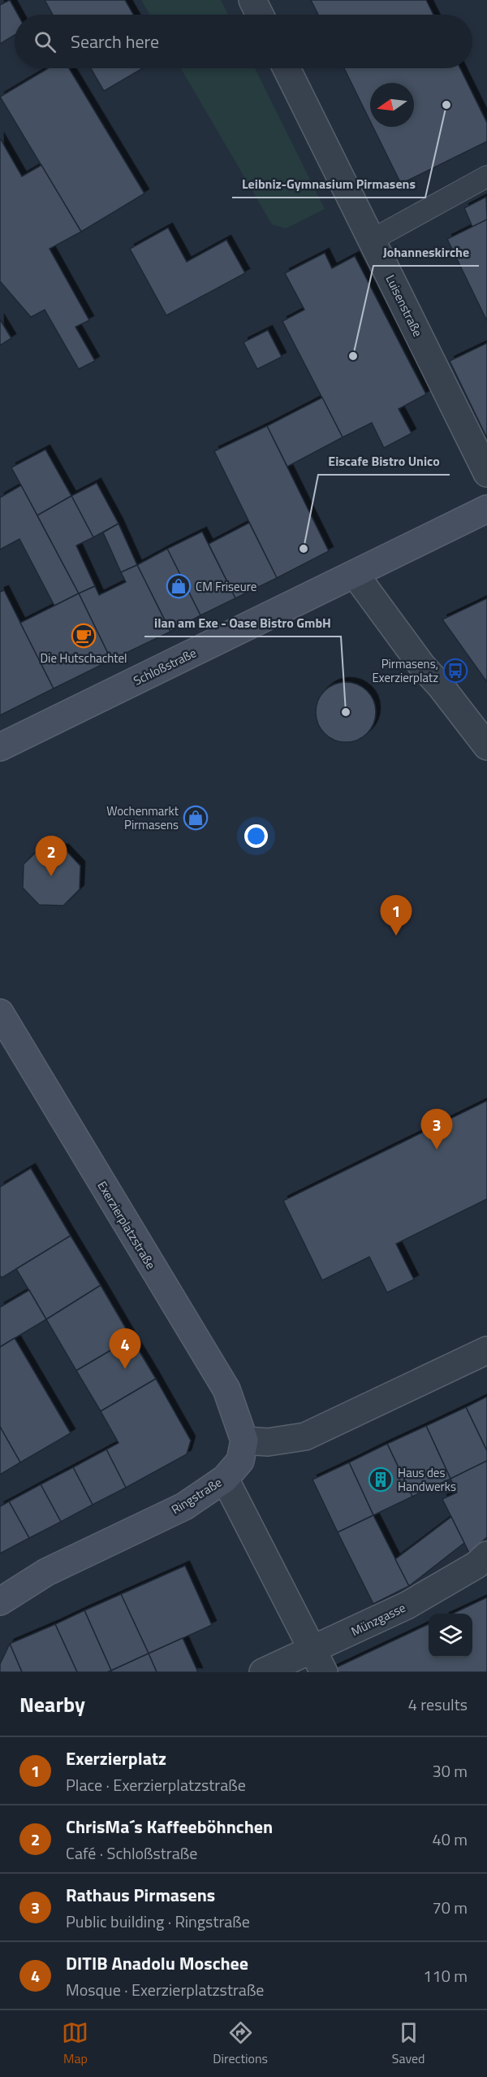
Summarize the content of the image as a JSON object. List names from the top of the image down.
{
  "streets": {
    "main road": ["Schloßstraße", "Exerzierplatzstraße", "Ringstraße"],
    "street": ["Luisenstraße", "Münzgasse"]
  },
  "crossings": [
    ["Exerzierplatzstraße", "Ringstraße"]
  ],
  "places": {
    "other": [
      "Leibniz-Gymnasium Pirmasens",
      "Johanneskirche",
      "Eiscafe Bistro Unico",
      "ilan am Exe - Oase Bistro GmbH"
    ],
    "shop": ["CM Friseure", "Wochenmarkt Pirmasens"],
    "cafe": ["Die Hutschachtel"],
    "bus stop": ["Pirmasens, Exerzierplatz"],
    "building": ["Haus des Handwerks"]
  },
  "north": "left",
  "page": {
    "search": "Search here",
    "pins": [
      "2",
      "1",
      "3",
      "4"
    ],
    "heading": ["Nearby", "4 results"],
    "list": [
      {
        "mark": "1",
        "name": "Exerzierplatz",
        "note": "Place · Exerzierplatzstraße",
        "value": "30 m"
      },
      {
        "mark": "2",
        "name": "ChrisMa´s Kaffeeböhnchen",
        "note": "Café · Schloßstraße",
        "value": "40 m"
      },
      {
        "mark": "3",
        "name": "Rathaus Pirmasens",
        "note": "Public building · Ringstraße",
        "value": "70 m"
      },
      {
        "mark": "4",
        "name": "DITIB Anadolu Moschee",
        "note": "Mosque · Exerzierplatzstraße",
        "value": "110 m"
      }
    ],
    "nav": ["Map", "Directions", "Saved"]
  }
}
